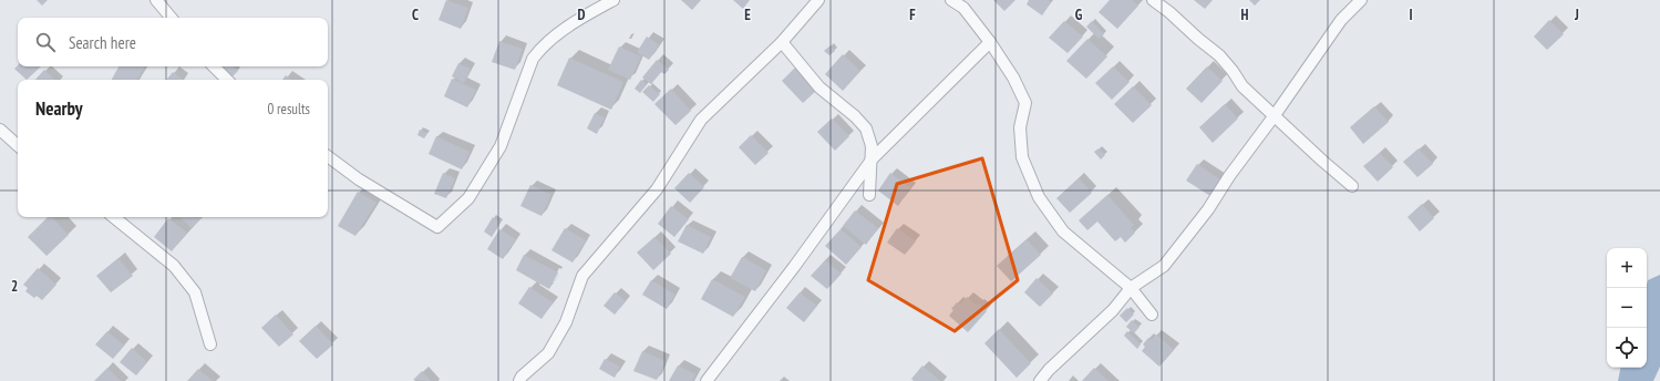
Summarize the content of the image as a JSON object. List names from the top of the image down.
{
  "page": {
    "search": "Search here",
    "heading": ["Nearby", "0 results"],
    "map_buttons": ["+", "−"]
  },
  "grid": {
    "columns": [
      "C",
      "D",
      "E",
      "F",
      "G",
      "H",
      "I",
      "J"
    ],
    "rows": ["2"]
  }
}
